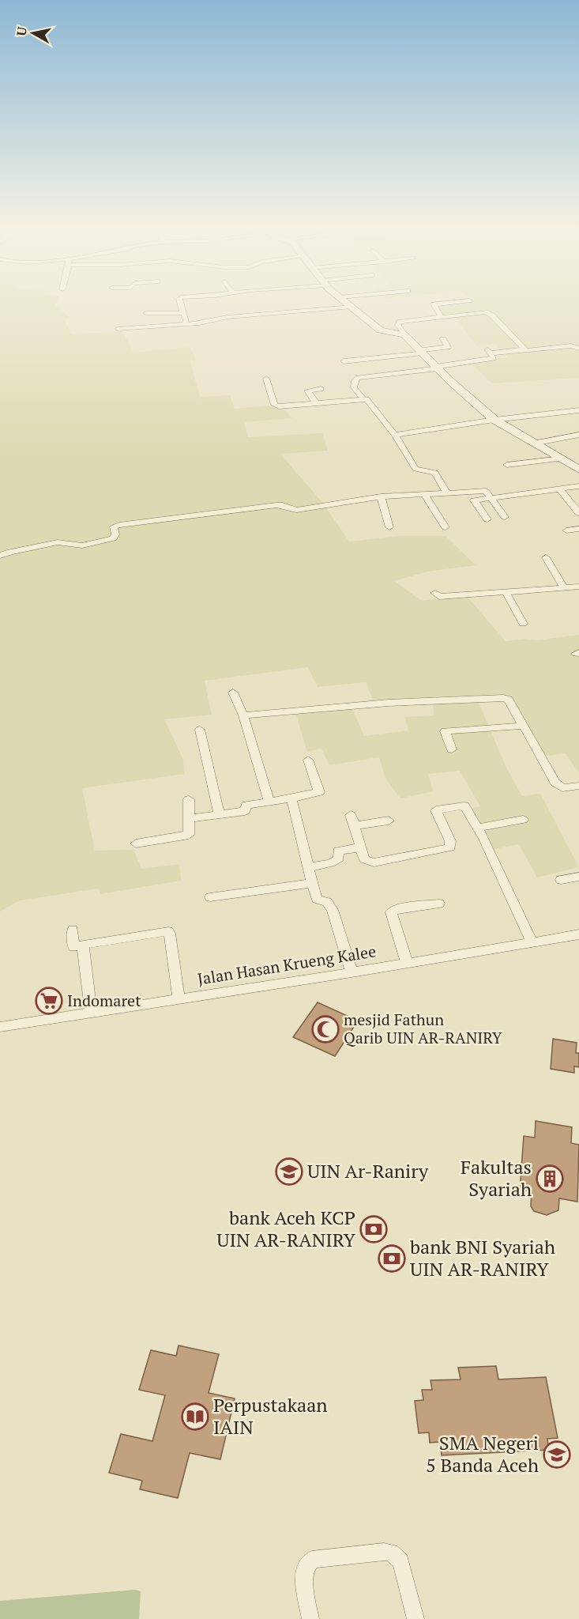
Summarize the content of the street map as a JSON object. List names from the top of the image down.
{
  "streets": {
    "street": ["Jalan Hasan Krueng Kalee"]
  },
  "places": {
    "supermarket": ["Indomaret"],
    "mosque": ["mesjid Fathun Qarib UIN AR-RANIRY"],
    "school or university": ["UIN Ar-Raniry", "SMA Negeri 5 Banda Aceh"],
    "building": ["Fakultas Syariah"],
    "bank": ["bank Aceh KCP UIN AR-RANIRY", "bank BNI Syariah UIN AR-RANIRY"],
    "library": ["Perpustakaan IAIN"]
  },
  "north": "left"
}
